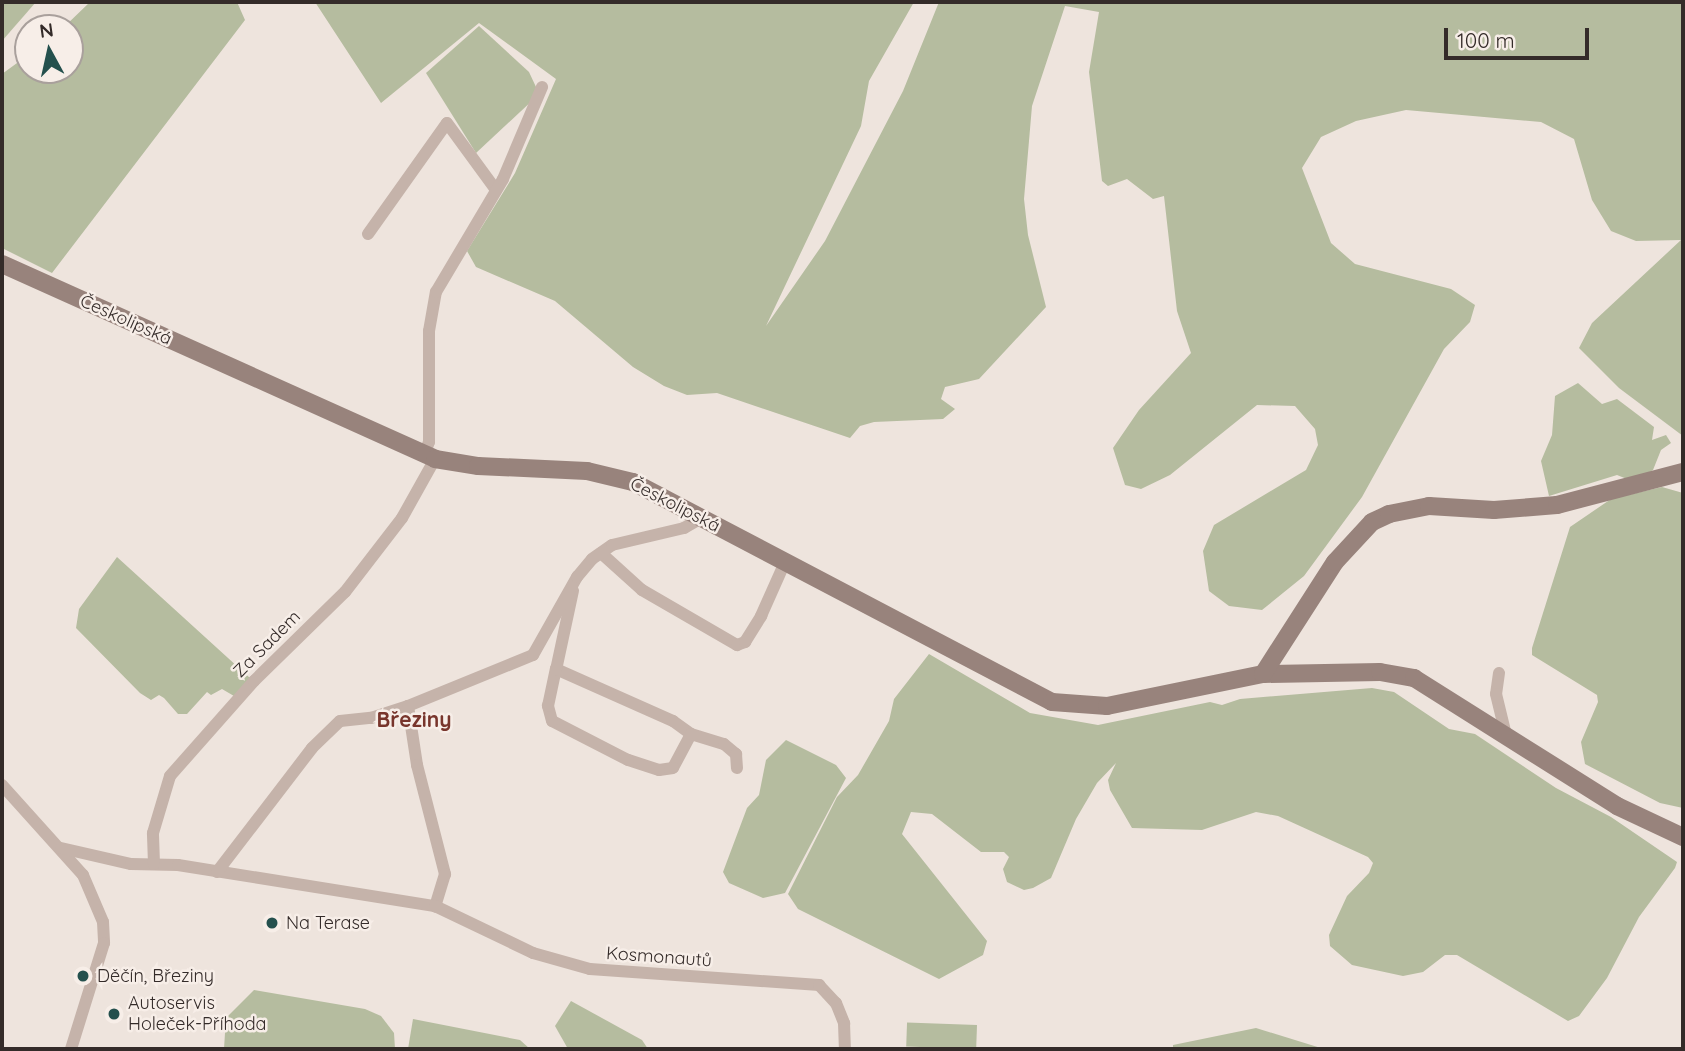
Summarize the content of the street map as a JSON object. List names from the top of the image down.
{
  "streets": {
    "main road": ["Českolipská"],
    "street": ["Za Sadem", "Kosmonautů"]
  },
  "crossings": [
    ["Českolipská", "Za Sadem"],
    ["Za Sadem", "Kosmonautů"]
  ],
  "districts": ["Březiny"],
  "places": ["Na Terase", "Děčín, Březiny", "Autoservis Holeček-Příhoda"],
  "scale_bar": "100 m",
  "north": "top"
}
